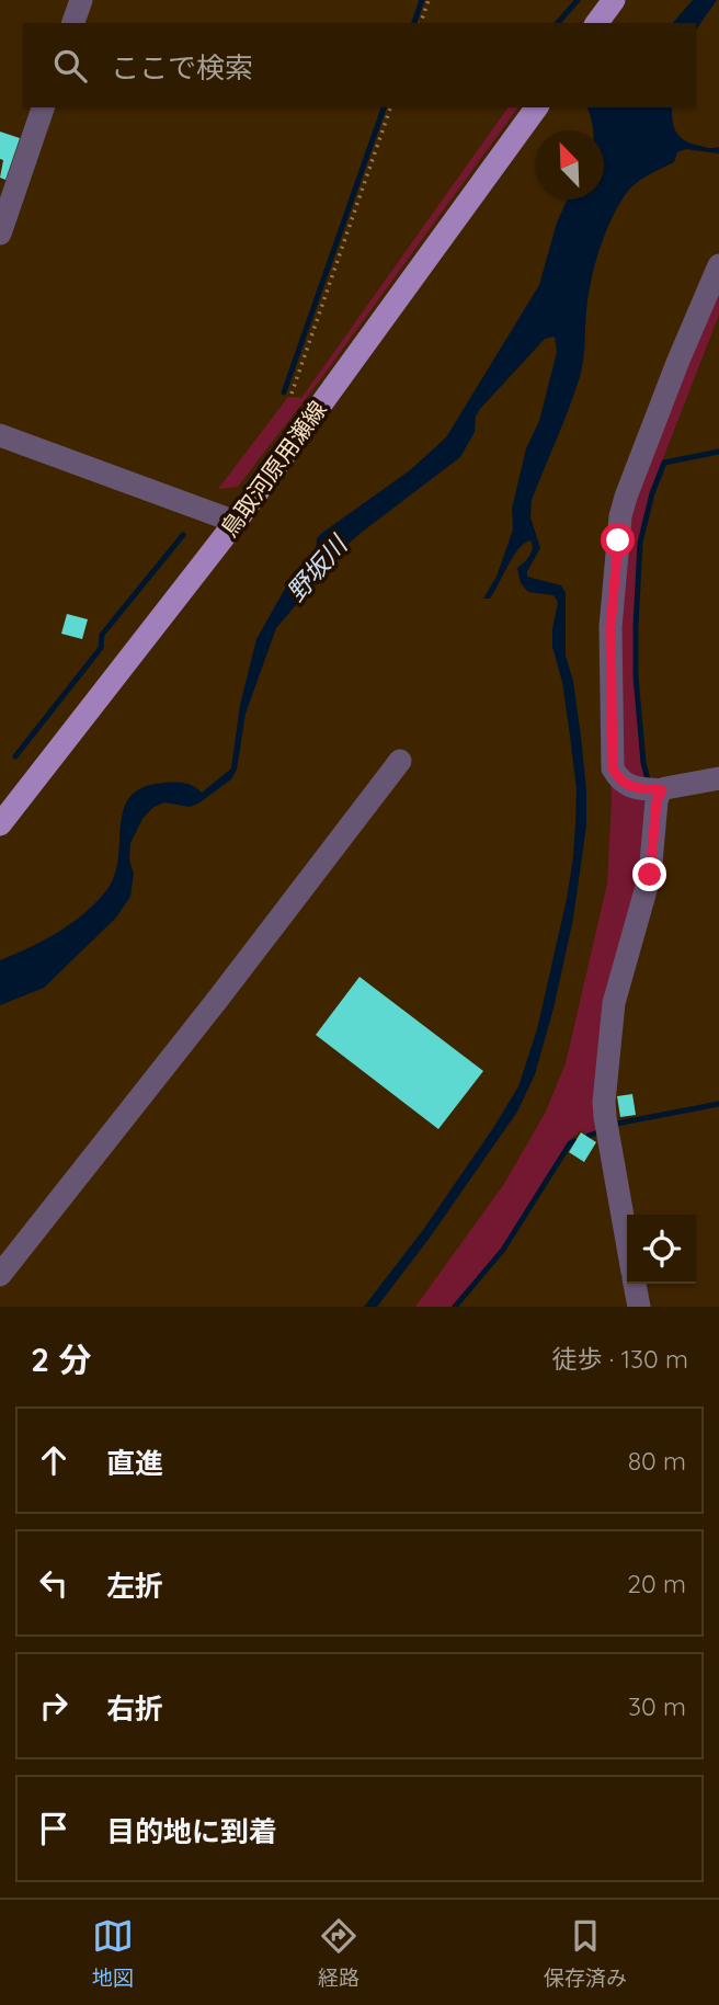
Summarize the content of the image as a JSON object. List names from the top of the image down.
{
  "streets": {
    "main road": ["鳥取河原用瀬線"]
  },
  "water": ["野坂川"],
  "north": "top left",
  "page": {
    "search": "ここで検索",
    "heading": ["2 分", "徒歩 · 130 m"],
    "list": [
      ["直進", "80 m"],
      ["左折", "20 m"],
      ["右折", "30 m"],
      "目的地に到着"
    ],
    "nav": ["地図", "経路", "保存済み"]
  }
}
